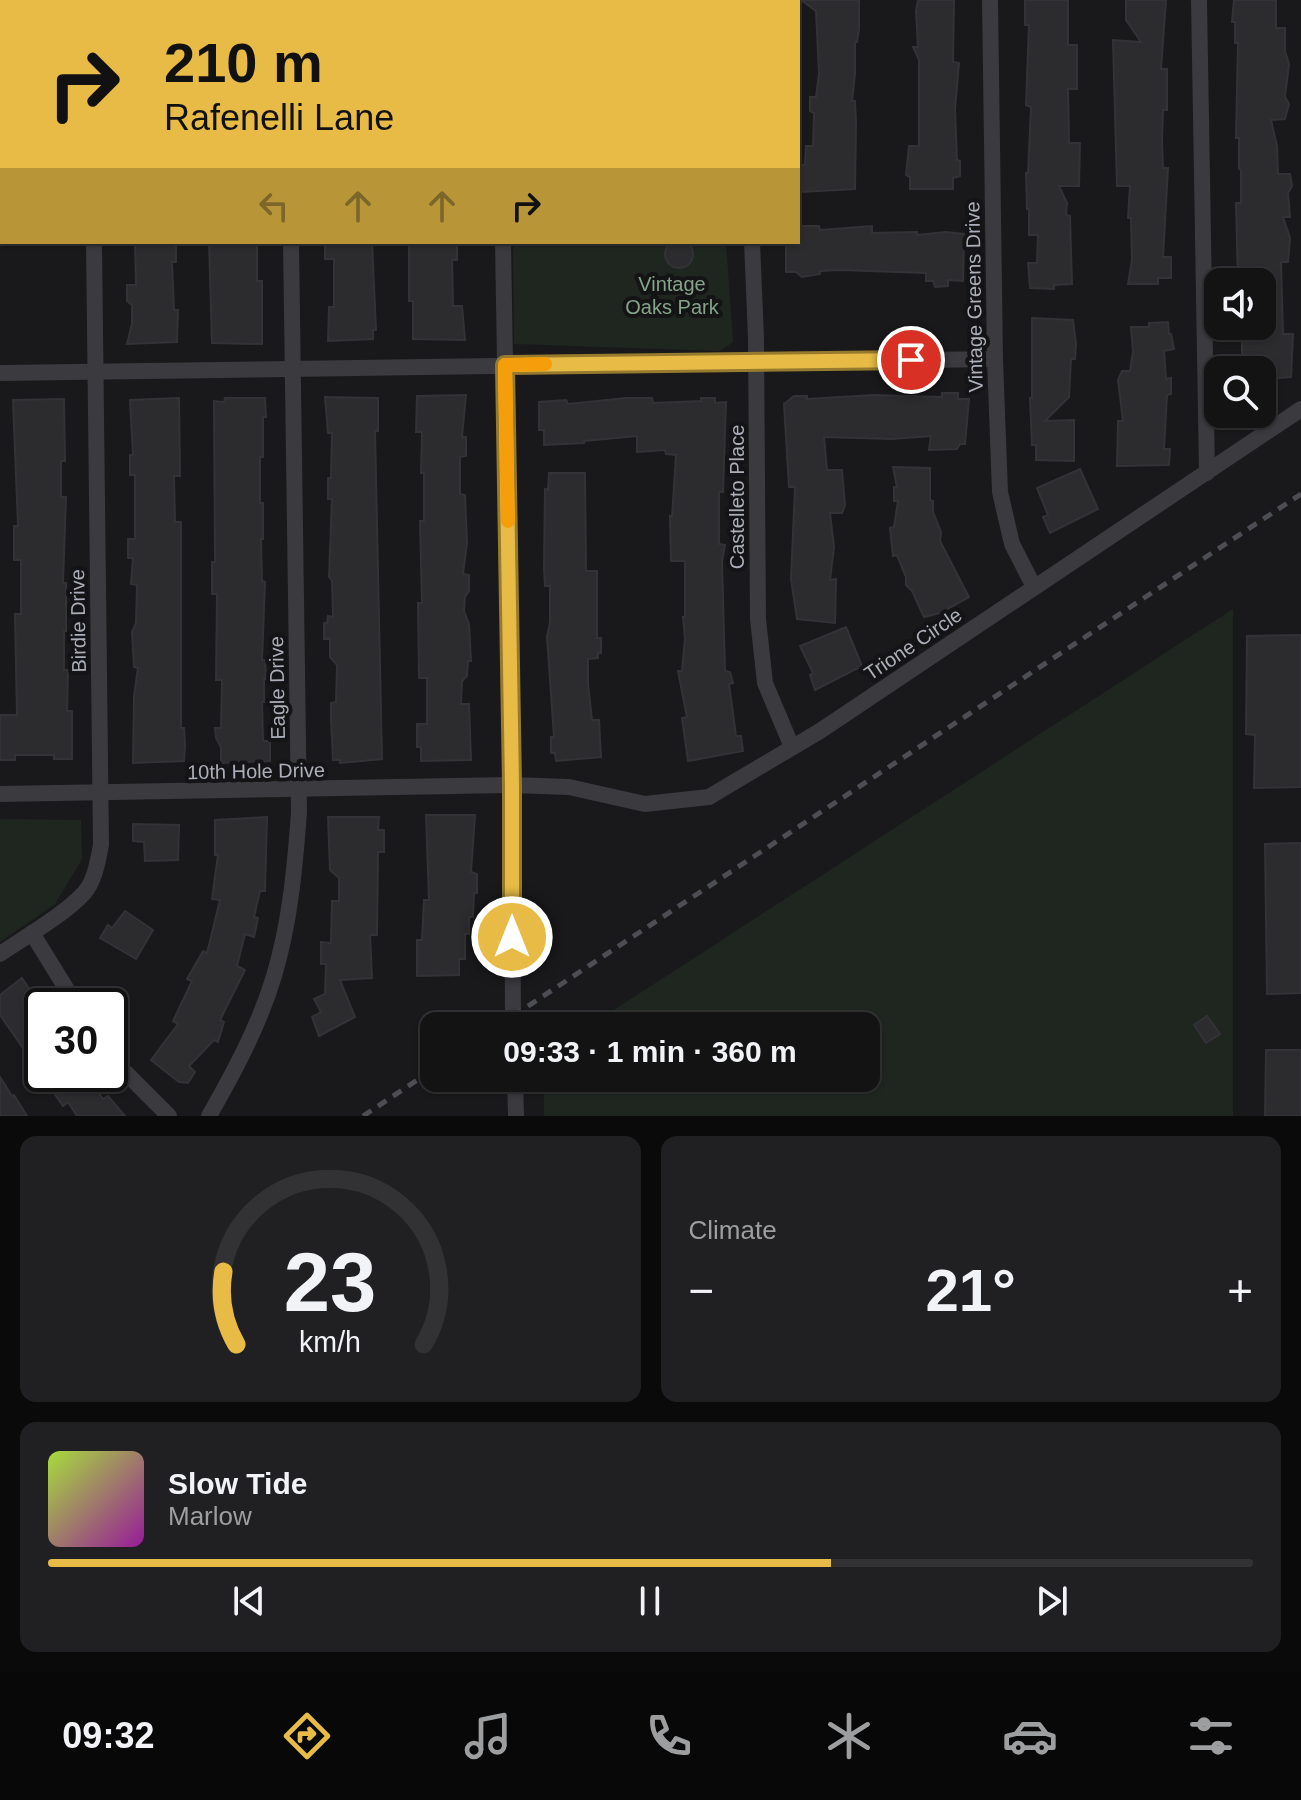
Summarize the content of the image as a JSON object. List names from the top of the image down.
{
  "streets": {
    "street": [
      "Vintage Greens Drive",
      "Castelleto Place",
      "Birdie Drive",
      "Trione Circle",
      "Eagle Drive",
      "10th Hole Drive"
    ]
  },
  "crossings": [
    ["Vintage Greens Drive", "Trione Circle"],
    ["Castelleto Place", "Trione Circle"],
    ["Birdie Drive", "10th Hole Drive"],
    ["Trione Circle", "10th Hole Drive"],
    ["Eagle Drive", "10th Hole Drive"]
  ],
  "parks": ["Vintage Oaks Park"],
  "page": {
    "turn": ["210 m", "Rafenelli Lane"],
    "limit": "30",
    "trip": "09:33 · 1 min · 360 m",
    "tile": "Climate",
    "heat": ["−", "21°", "+"],
    "song": ["Slow Tide", "Marlow"],
    "tabs": "09:32",
    "gauge": ["23", "km/h"]
  }
}
